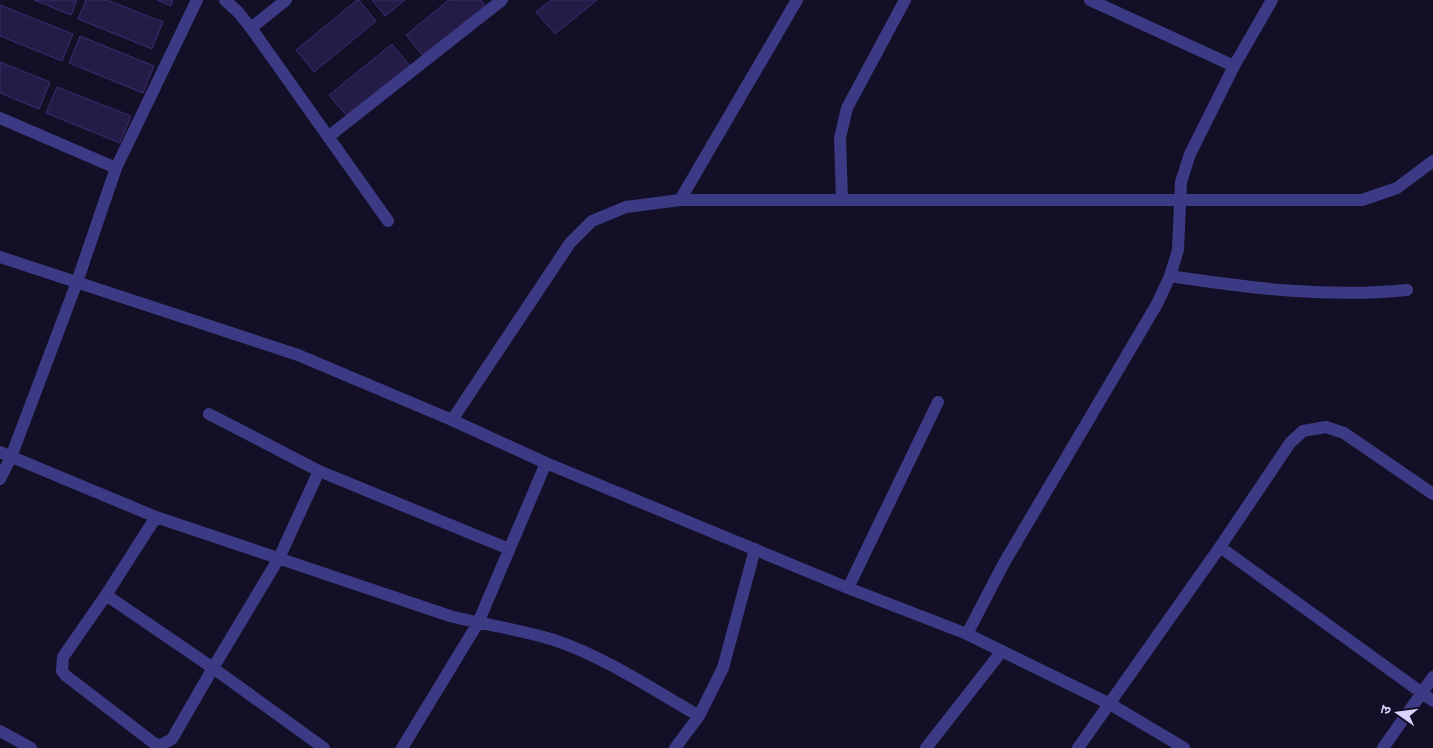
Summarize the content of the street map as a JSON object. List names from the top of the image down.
{
  "north": "left"
}
